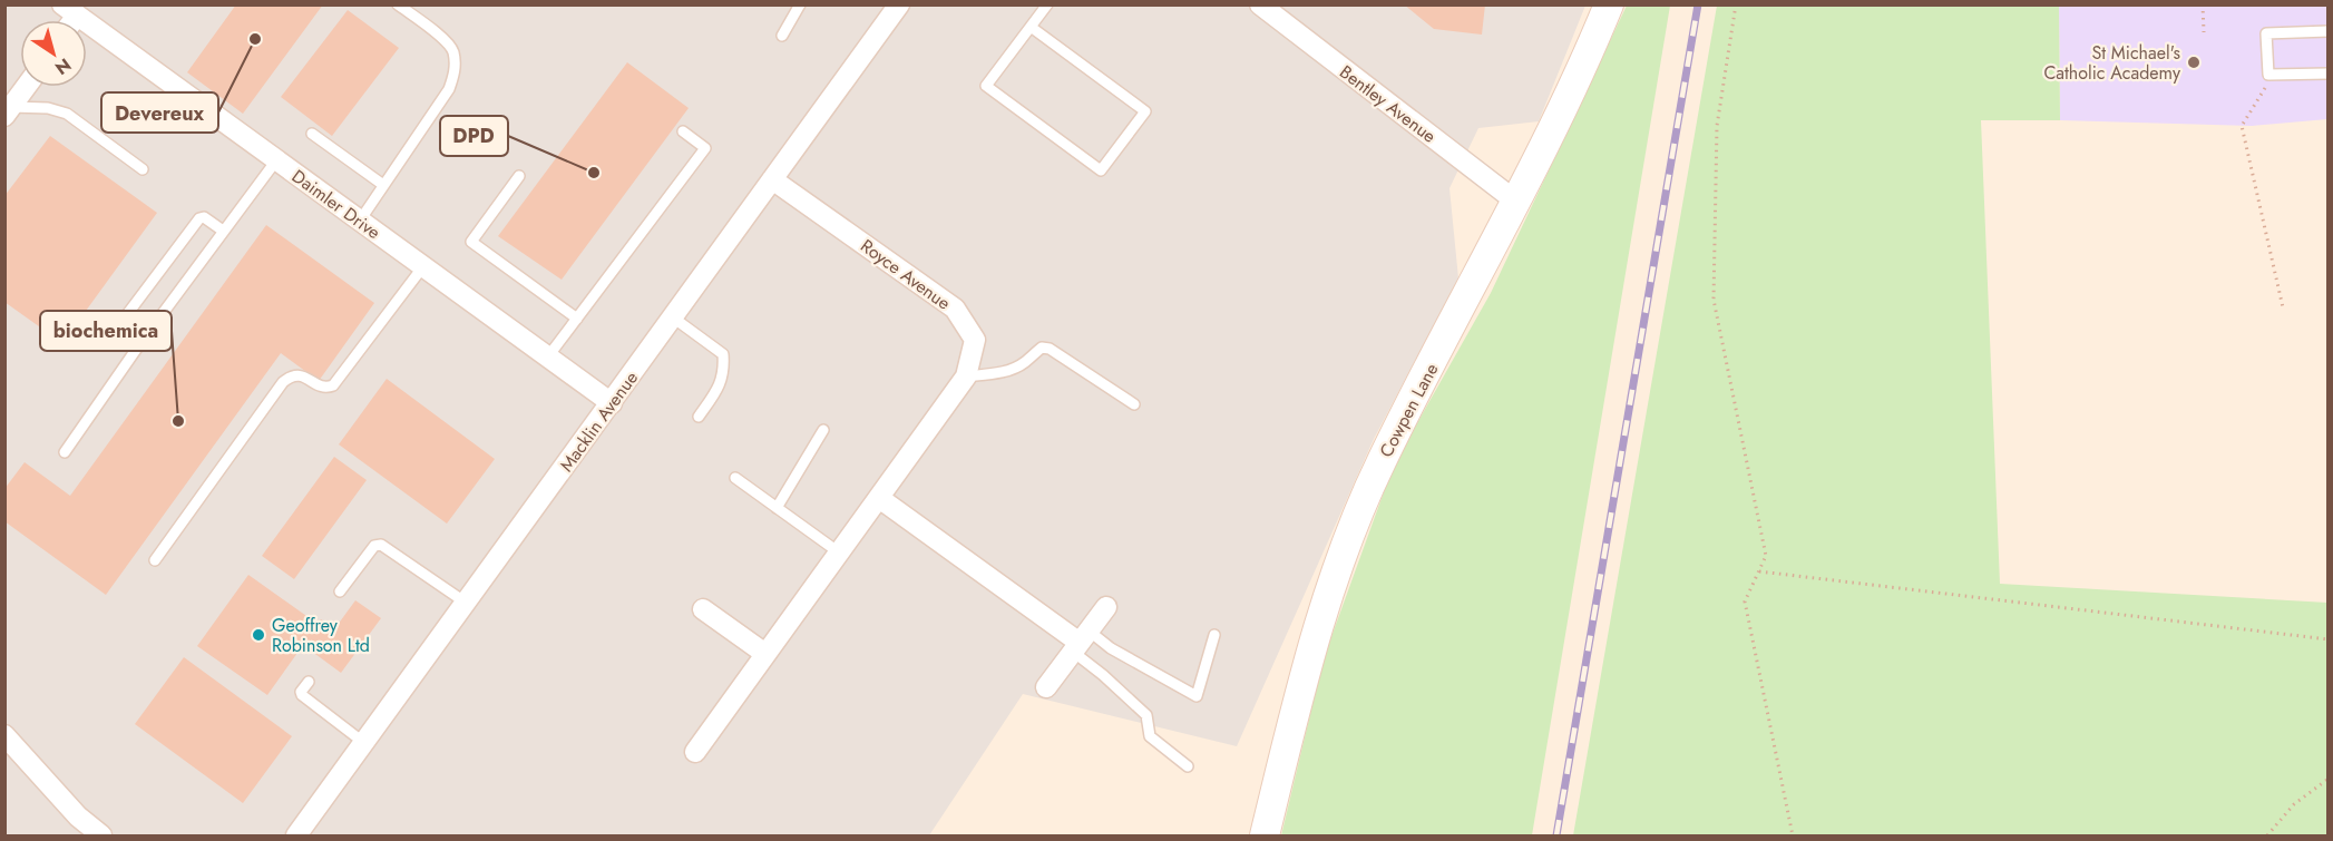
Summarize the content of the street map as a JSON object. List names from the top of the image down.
{
  "streets": {
    "street": [
      "Bentley Avenue",
      "Daimler Drive",
      "Royce Avenue",
      "Cowpen Lane",
      "Macklin Avenue"
    ]
  },
  "crossings": [
    ["Bentley Avenue", "Cowpen Lane"],
    ["Daimler Drive", "Macklin Avenue"],
    ["Royce Avenue", "Macklin Avenue"]
  ],
  "places": [
    "Devereux",
    "St Michael's Catholic Academy",
    "DPD",
    "biochemica",
    "Geoffrey Robinson Ltd"
  ],
  "north": "bottom right"
}
